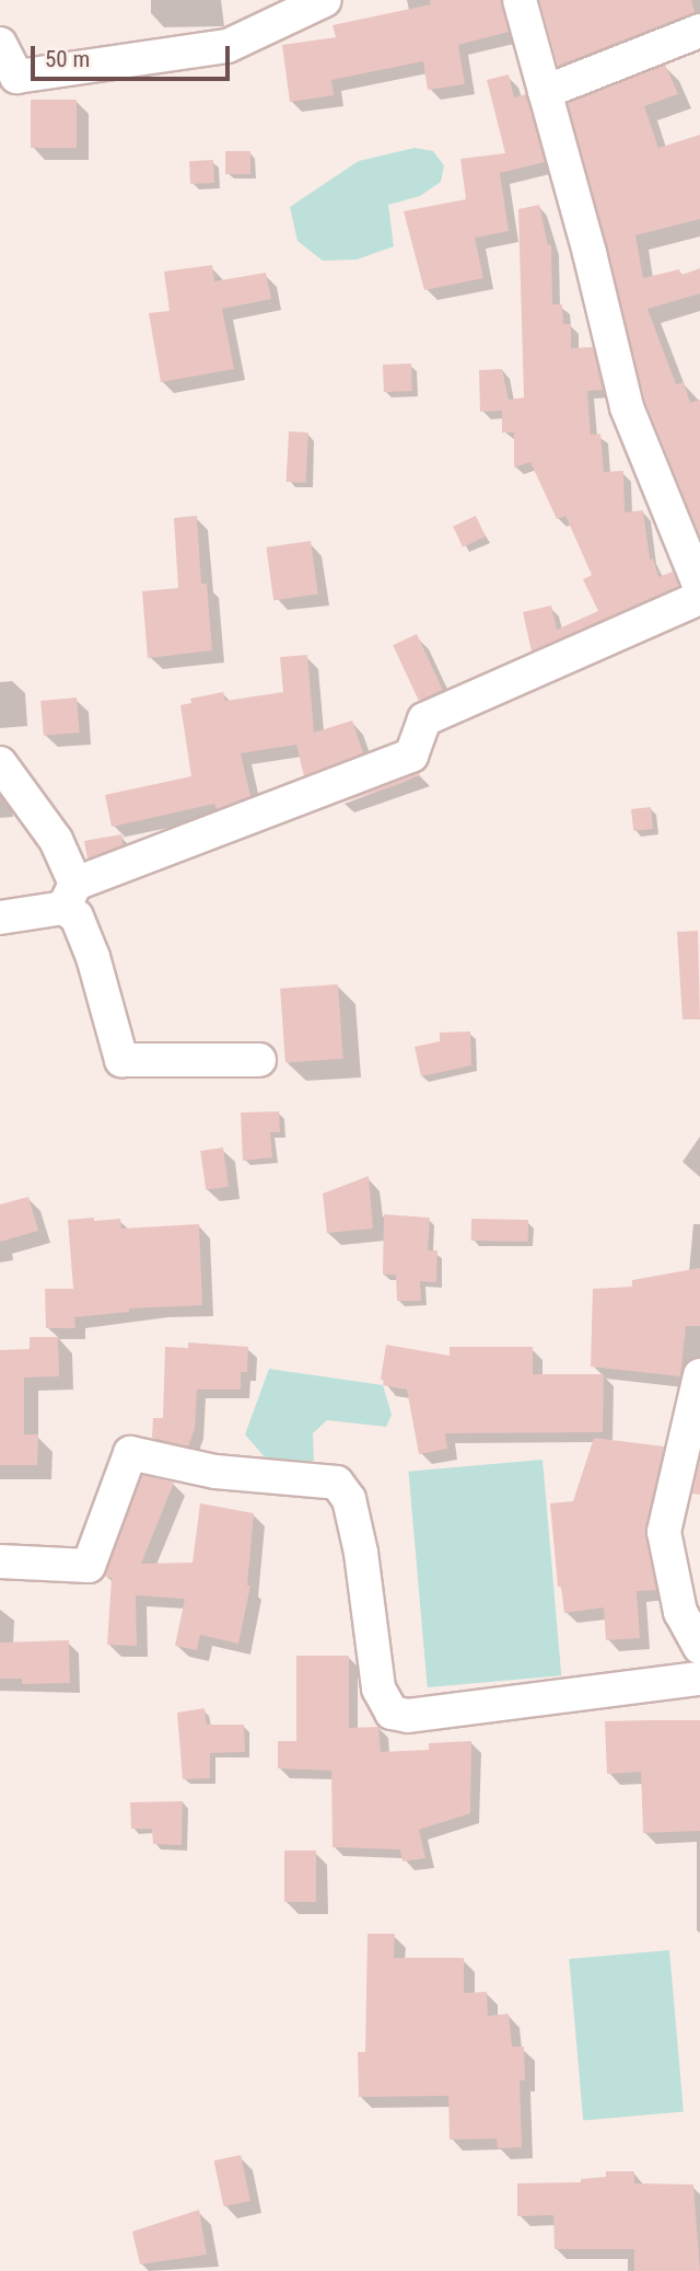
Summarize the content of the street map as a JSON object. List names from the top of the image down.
{
  "scale_bar": "50 m"
}
